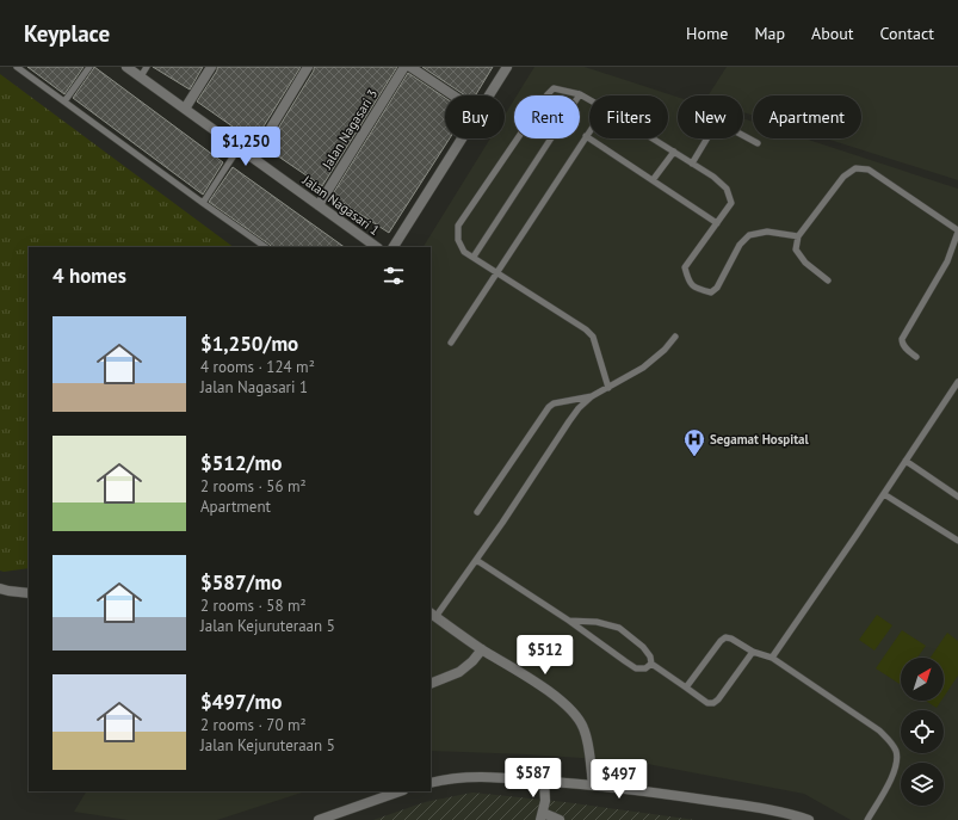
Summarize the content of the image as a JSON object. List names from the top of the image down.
{
  "streets": {
    "street": ["Jalan Nagasari 3", "Jalan Nagasari 1"]
  },
  "crossings": [
    ["Jalan Nagasari 3", "Jalan Nagasari 1"]
  ],
  "places": {
    "hospital": ["Segamat Hospital"]
  },
  "north": "top right",
  "page": {
    "header": "Keyplace",
    "nav": [
      "Home",
      "Map",
      "About",
      "Contact"
    ],
    "chip": [
      "Buy",
      "Rent",
      "Filters",
      "New",
      "Apartment"
    ],
    "price": [
      "$1,250",
      "$512",
      "$587",
      "$497"
    ],
    "heading": "4 homes",
    "list": [
      {
        "name": "$1,250/mo",
        "note": "4 rooms · 124 m² · Jalan Nagasari 1"
      },
      {
        "name": "$512/mo",
        "note": "2 rooms · 56 m² · Apartment"
      },
      {
        "name": "$587/mo",
        "note": "2 rooms · 58 m² · Jalan Kejuruteraan 5"
      },
      {
        "name": "$497/mo",
        "note": "2 rooms · 70 m² · Jalan Kejuruteraan 5"
      }
    ]
  }
}
